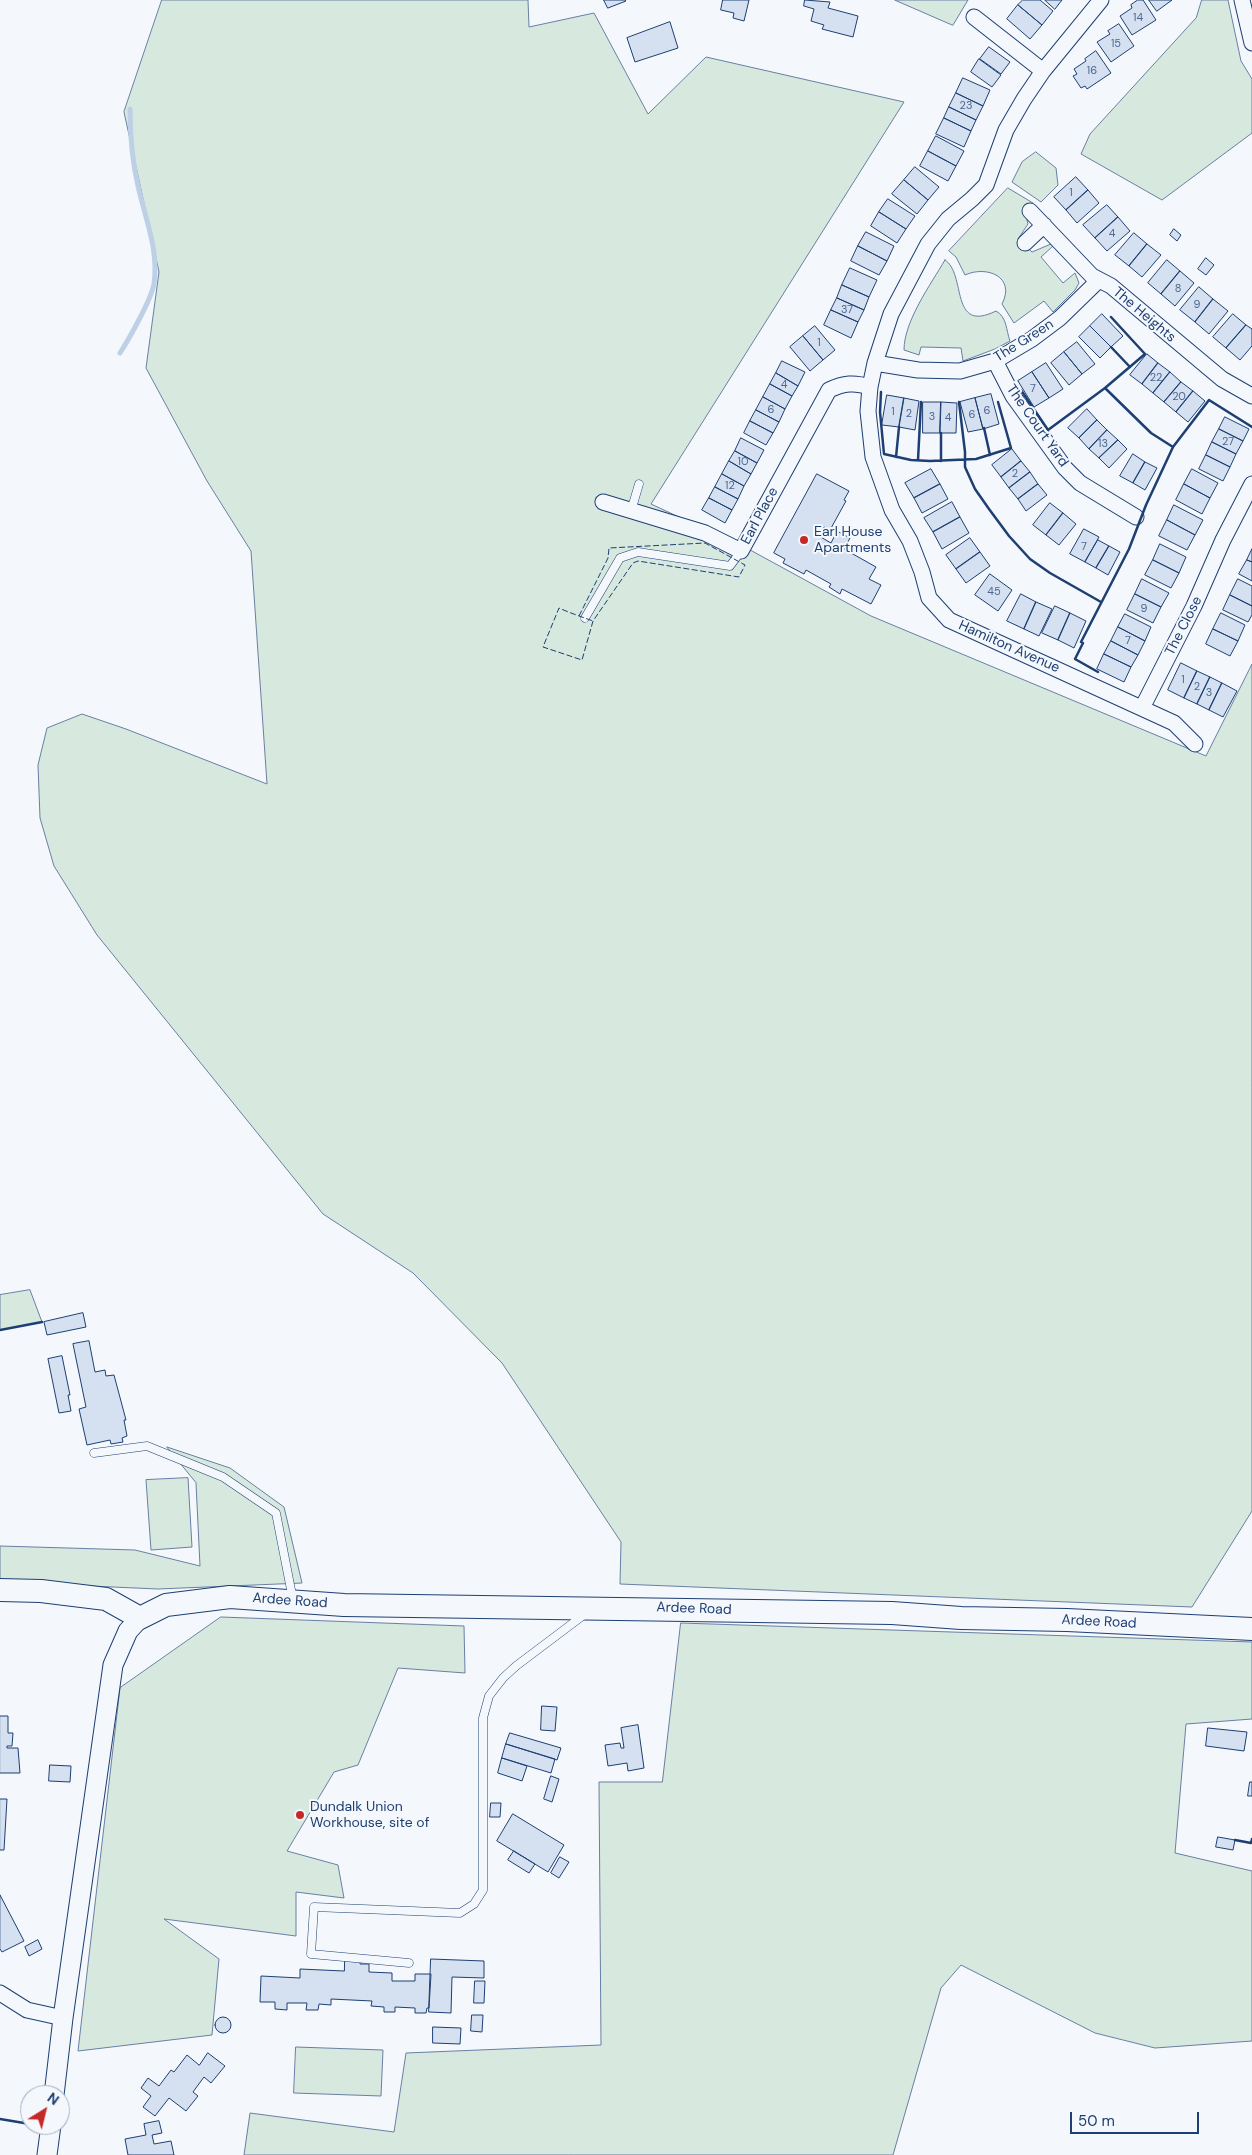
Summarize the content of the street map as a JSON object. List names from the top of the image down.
{
  "streets": {
    "main road": ["Ardee Road"],
    "street": [
      "The Heights",
      "The Green",
      "The Court Yard",
      "Earl Place",
      "The Close",
      "Hamilton Avenue"
    ]
  },
  "crossings": [
    ["The Heights", "The Green"],
    ["The Green", "The Court Yard"],
    ["The Green", "Hamilton Avenue"],
    ["Earl Place", "Hamilton Avenue"],
    ["The Close", "Hamilton Avenue"]
  ],
  "places": ["Earl House Apartments", "Dundalk Union Workhouse, site of"],
  "house_numbers": [
    "14",
    "15",
    "16",
    "23",
    "1",
    "4",
    "8",
    "9",
    "37",
    "1",
    "22",
    "4",
    "7",
    "20",
    "6",
    "6",
    "1",
    "2",
    "6",
    "3",
    "4",
    "27",
    "13",
    "10",
    "2",
    "12",
    "7",
    "45",
    "9",
    "7",
    "1",
    "2",
    "3"
  ],
  "scale_bar": "50 m",
  "north": "top right"
}
